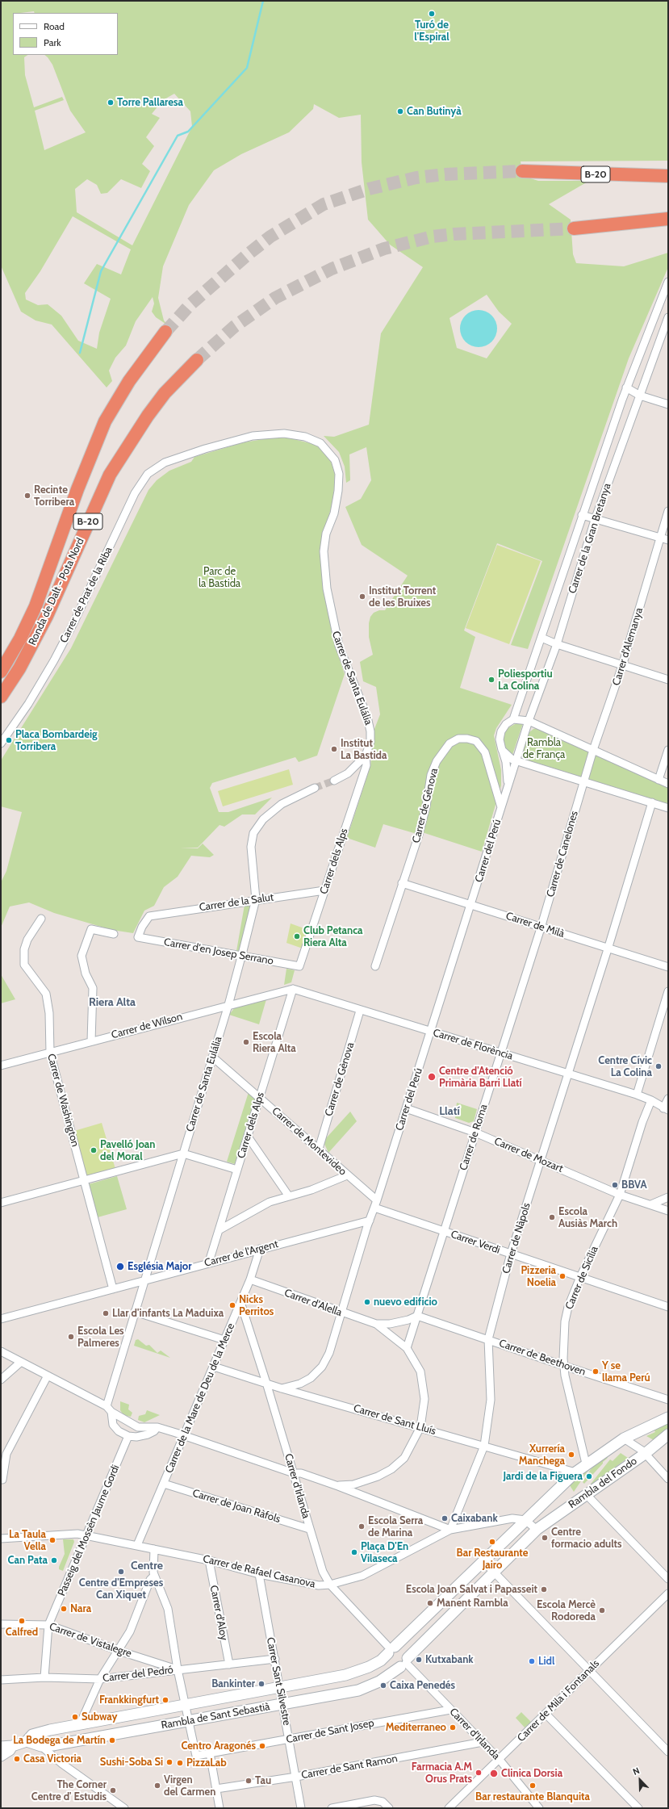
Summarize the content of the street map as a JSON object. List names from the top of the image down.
{
  "streets": {
    "highway": ["B-20", "Ronda de Dalt - Pota Nord"],
    "street": [
      "Carrer de la Gran Bretanya",
      "Carrer de Prat de la Riba",
      "Carrer d'Alemanya",
      "Carrer de Santa Eulália",
      "Carrer de Gènova",
      "Carrer del Perú",
      "Carrer de Canelones",
      "Carrer dels Alps",
      "Carrer de la Salut",
      "Carrer de Milà",
      "Carrer d'en Josep Serrano",
      "Carrer de Wilson",
      "Carrer de Florència",
      "Carrer de Washington",
      "Carrer de Roma",
      "Carrer de Montevideo",
      "Carrer de Mozart",
      "Carrer de Nàpols",
      "Carrer Verdi",
      "Carrer de l'Argent",
      "Carrer de Sicília",
      "Carrer d'Alella",
      "Carrer de Beethoven",
      "Carrer de la Mare de Deu de la Merce",
      "Carrer de Sant Lluís",
      "Rambla del Fondo",
      "Carrer d'Irlanda",
      "Carrer de Joan Ràfols",
      "Passeig del Mossèn Jaume Gordi",
      "Carrer de Rafael Casanova",
      "Carrer d'Aloy",
      "Carrer de Vistalegre",
      "Carrer del Pedró",
      "Carrer Sant Silvestre",
      "Carrer de Mila i Fontanals",
      "Rambla de Sant Sebastià",
      "Carrer de Sant Josep",
      "Carrer de Sant Ramon"
    ]
  },
  "crossings": [
    ["Carrer de la Gran Bretanya", "Carrer del Perú"],
    ["Carrer de Prat de la Riba", "Carrer de Santa Eulália"],
    ["Carrer d'Alemanya", "Carrer de Canelones"],
    ["Carrer de Santa Eulália", "Carrer dels Alps"],
    ["Carrer de Santa Eulália", "Carrer de la Salut"],
    ["Carrer de Santa Eulália", "Carrer d'en Josep Serrano"],
    ["Carrer de Santa Eulália", "Carrer de Wilson"],
    ["Carrer de Santa Eulália", "Carrer de Montevideo"],
    ["Carrer de Santa Eulália", "Carrer de l'Argent"],
    ["Carrer de Gènova", "Carrer del Perú"],
    ["Carrer de Gènova", "Carrer de Milà"],
    ["Carrer de Gènova", "Carrer de Florència"],
    ["Carrer de Gènova", "Carrer de Montevideo"],
    ["Carrer del Perú", "Carrer de Milà"],
    ["Carrer del Perú", "Carrer de Florència"],
    ["Carrer del Perú", "Carrer de Montevideo"],
    ["Carrer del Perú", "Carrer de Mozart"],
    ["Carrer del Perú", "Carrer Verdi"],
    ["Carrer del Perú", "Carrer de l'Argent"],
    ["Carrer del Perú", "Carrer d'Alella"],
    ["Carrer del Perú", "Carrer de Sant Lluís"],
    ["Carrer de Canelones", "Carrer de Milà"],
    ["Carrer de Canelones", "Carrer de Roma"],
    ["Carrer dels Alps", "Carrer de la Salut"],
    ["Carrer dels Alps", "Carrer d'en Josep Serrano"],
    ["Carrer dels Alps", "Carrer de Wilson"],
    ["Carrer dels Alps", "Carrer de Florència"],
    ["Carrer dels Alps", "Carrer de Montevideo"],
    ["Carrer dels Alps", "Carrer de l'Argent"],
    ["Carrer de la Salut", "Carrer d'en Josep Serrano"],
    ["Carrer de Milà", "Carrer de Roma"],
    ["Carrer de Milà", "Carrer de Nàpols"],
    ["Carrer de Wilson", "Carrer de Florència"],
    ["Carrer de Wilson", "Carrer de Washington"],
    ["Carrer de Florència", "Carrer de Roma"],
    ["Carrer de Florència", "Carrer de Nàpols"],
    ["Carrer de Florència", "Carrer de Sicília"],
    ["Carrer de Washington", "Carrer de l'Argent"],
    ["Carrer de Roma", "Carrer de Mozart"],
    ["Carrer de Roma", "Carrer Verdi"],
    ["Carrer de Roma", "Carrer d'Alella"],
    ["Carrer de Roma", "Carrer de Beethoven"],
    ["Carrer de Montevideo", "Carrer Verdi"],
    ["Carrer de Mozart", "Carrer de Nàpols"],
    ["Carrer de Mozart", "Carrer de Sicília"],
    ["Carrer de Nàpols", "Carrer Verdi"],
    ["Carrer de Nàpols", "Carrer de Beethoven"],
    ["Carrer de Nàpols", "Carrer de Sant Lluís"],
    ["Carrer de Nàpols", "Carrer de Rafael Casanova"],
    ["Carrer Verdi", "Carrer de Sicília"],
    ["Carrer de l'Argent", "Carrer de la Mare de Deu de la Merce"],
    ["Carrer de Sicília", "Carrer de Beethoven"],
    ["Carrer de Sicília", "Rambla del Fondo"],
    ["Carrer d'Alella", "Carrer de Beethoven"],
    ["Carrer d'Alella", "Carrer de la Mare de Deu de la Merce"],
    ["Carrer d'Alella", "Carrer de Sant Lluís"],
    ["Carrer de la Mare de Deu de la Merce", "Carrer de Sant Lluís"],
    ["Carrer de la Mare de Deu de la Merce", "Carrer d'Irlanda"],
    ["Carrer de la Mare de Deu de la Merce", "Carrer de Joan Ràfols"],
    ["Carrer de la Mare de Deu de la Merce", "Carrer de Rafael Casanova"],
    ["Carrer de Sant Lluís", "Rambla del Fondo"],
    ["Carrer de Sant Lluís", "Carrer d'Irlanda"],
    ["Rambla del Fondo", "Carrer de Rafael Casanova"],
    ["Rambla del Fondo", "Rambla de Sant Sebastià"],
    ["Carrer d'Irlanda", "Carrer de Joan Ràfols"],
    ["Carrer d'Irlanda", "Carrer de Rafael Casanova"],
    ["Carrer d'Irlanda", "Carrer de Mila i Fontanals"],
    ["Carrer d'Irlanda", "Rambla de Sant Sebastià"],
    ["Carrer d'Irlanda", "Carrer de Sant Josep"],
    ["Carrer d'Irlanda", "Carrer de Sant Ramon"],
    ["Passeig del Mossèn Jaume Gordi", "Carrer de Rafael Casanova"],
    ["Passeig del Mossèn Jaume Gordi", "Carrer de Vistalegre"],
    ["Passeig del Mossèn Jaume Gordi", "Carrer del Pedró"],
    ["Carrer de Rafael Casanova", "Carrer d'Aloy"],
    ["Carrer de Rafael Casanova", "Carrer Sant Silvestre"],
    ["Carrer de Rafael Casanova", "Rambla de Sant Sebastià"],
    ["Carrer d'Aloy", "Carrer del Pedró"],
    ["Carrer de Vistalegre", "Carrer del Pedró"],
    ["Carrer del Pedró", "Carrer Sant Silvestre"],
    ["Carrer Sant Silvestre", "Rambla de Sant Sebastià"],
    ["Carrer Sant Silvestre", "Carrer de Sant Josep"],
    ["Carrer Sant Silvestre", "Carrer de Sant Ramon"],
    ["Rambla de Sant Sebastià", "Carrer de Sant Josep"]
  ],
  "districts": ["Riera Alta", "Llatí", "Centre"],
  "parks": ["Parc de la Bastida", "Rambla de França"],
  "places": [
    "Turó de l'Espiral",
    "Torre Pallaresa",
    "Can Butinyà",
    "Recinte Torribera",
    "Institut Torrent de les Bruixes",
    "Poliesportiu La Colina",
    "Placa Bombardeig Torribera",
    "Institut La Bastida",
    "Club Petanca Riera Alta",
    "Escola Riera Alta",
    "Centre Cívic La Colina",
    "Centre d'Atenció Primària Barri Llatí",
    "Pavelló Joan del Moral",
    "BBVA",
    "Escola Ausiàs March",
    "Església Major",
    "Pizzeria Noelia",
    "nuevo edificio",
    "Nicks Perritos",
    "Llar d'infants La Maduixa",
    "Escola Les Palmeres",
    "Y se llama Perú",
    "Xurrería Manchega",
    "Jardi de la Figuera",
    "Caixabank",
    "Escola Serra de Marina",
    "Centre formacio adults",
    "La Taula Vella",
    "Bar Restaurante Jairo",
    "Plaça D'En Vilaseca",
    "Can Pata",
    "Centre d'Empreses Can Xiquet",
    "Escola Joan Salvat i Papasseit",
    "Manent Rambla",
    "Nara",
    "Escola Mercè Rodoreda",
    "Calfred",
    "Kutxabank",
    "Lidl",
    "Bankinter",
    "Caixa Penedés",
    "Frankkingfurt",
    "Subway",
    "Mediterraneo",
    "La Bodega de Martín",
    "Centro Aragonés",
    "Casa Victoria",
    "Sushi-Soba Si",
    "PizzaLab",
    "Farmacia A.M Orus Prats",
    "Clinica Dorsia",
    "Tau",
    "Virgen del Carmen",
    "Bar restaurante Blanquita",
    "The Corner Centre d' Estudis"
  ],
  "legend": ["Road", "Park"],
  "north": "top left"
}
